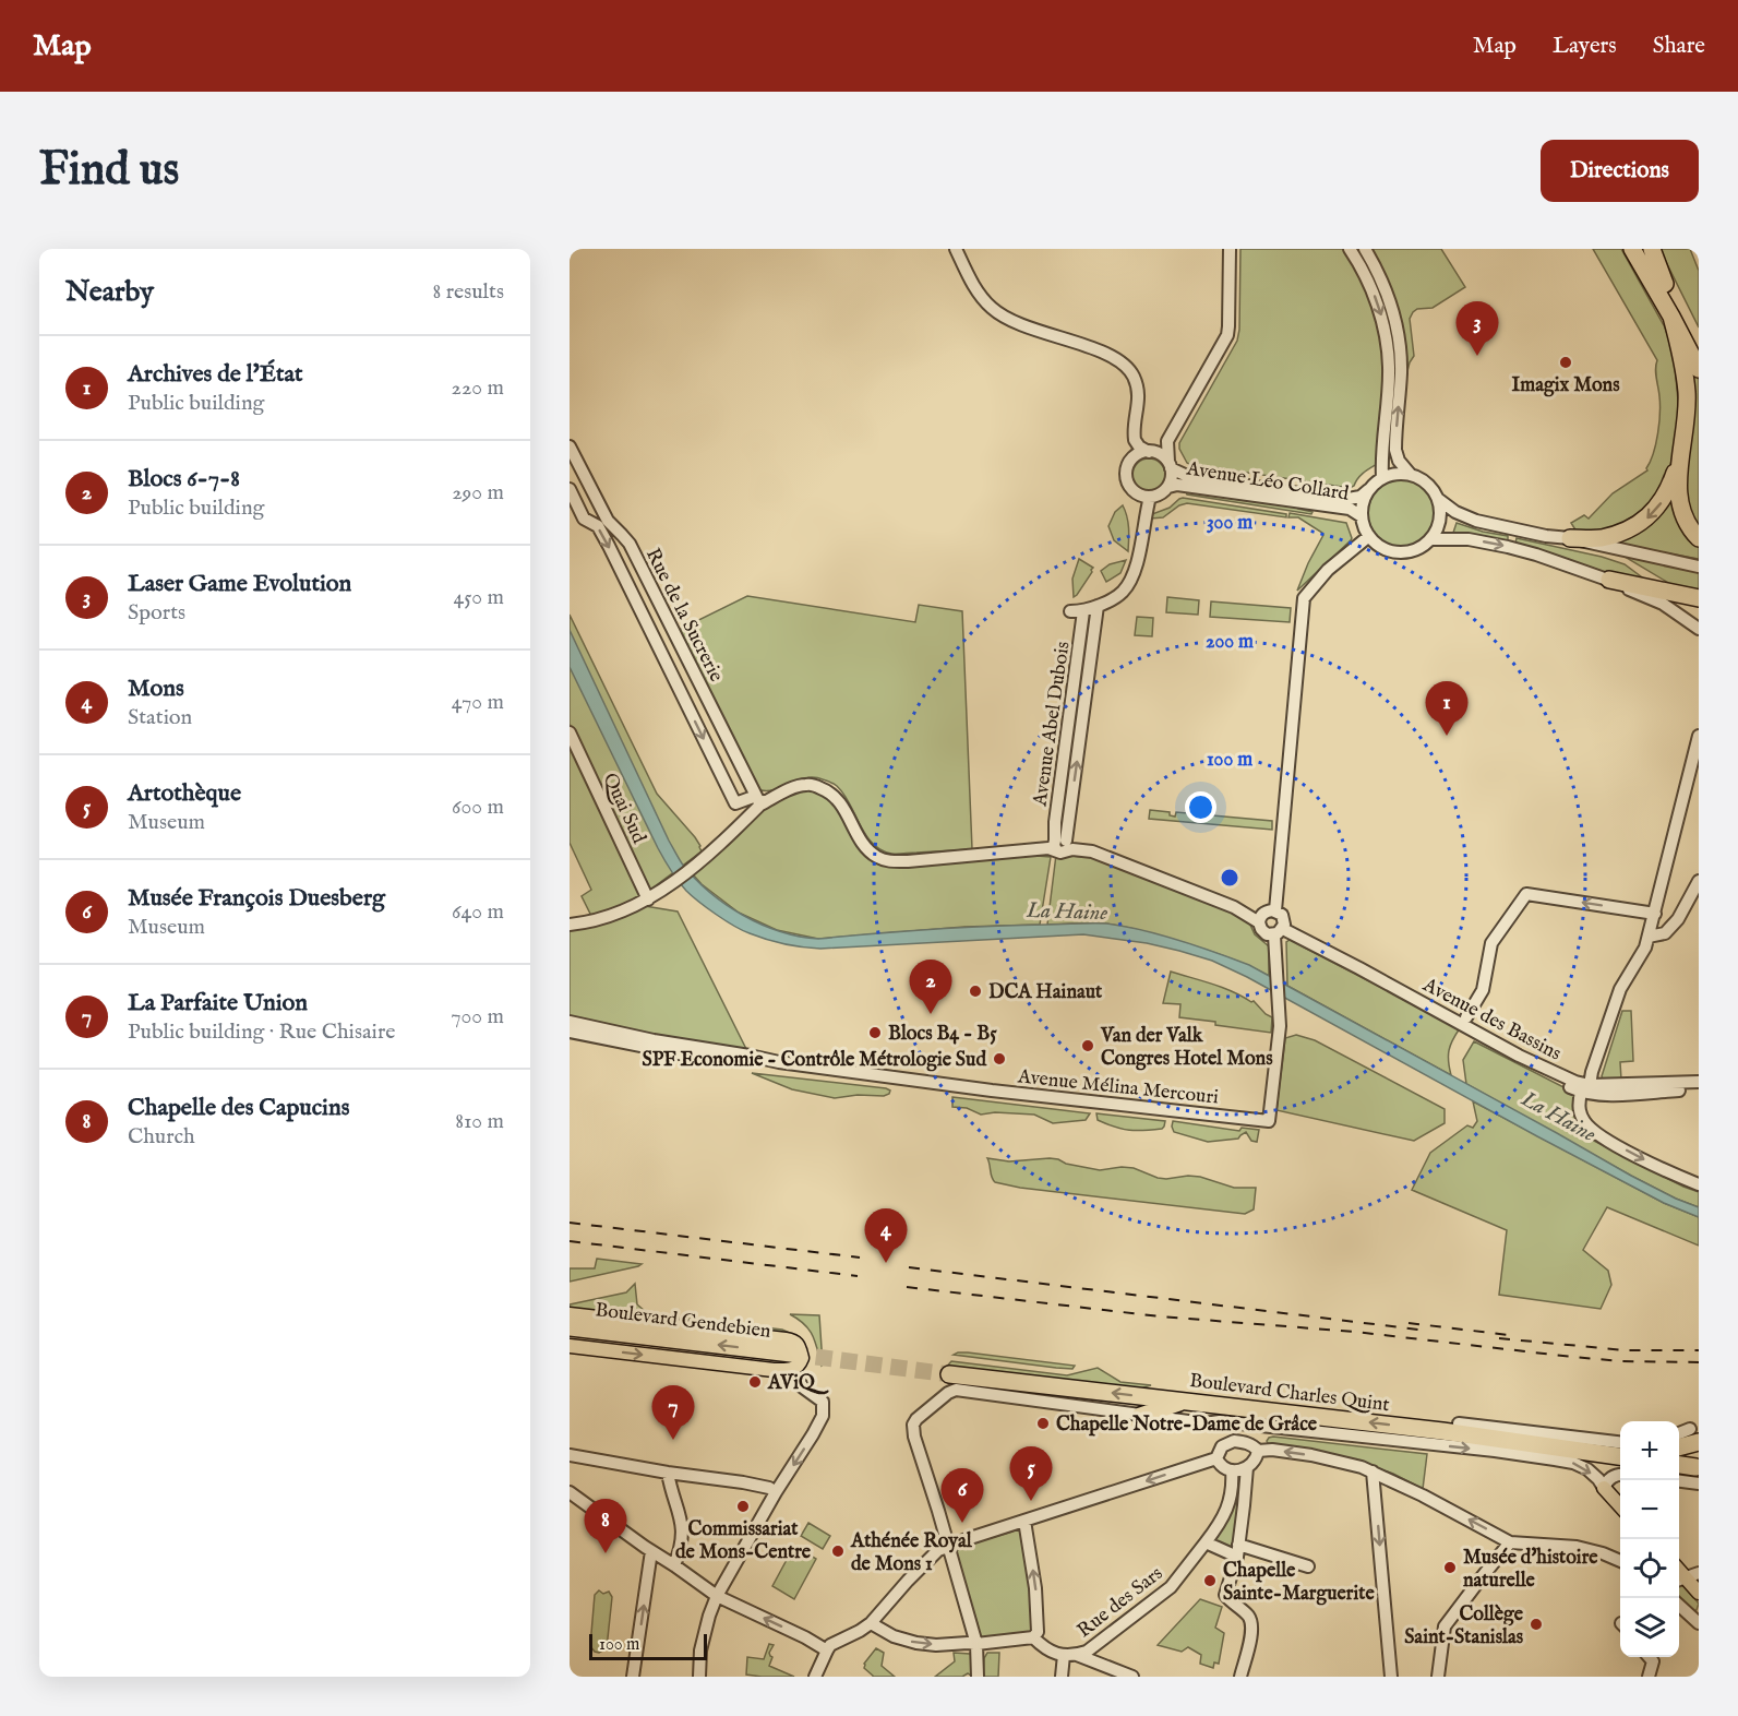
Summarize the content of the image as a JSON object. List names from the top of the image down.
{
  "streets": {
    "highway": ["Boulevard Gendebien", "Boulevard Charles Quint"],
    "street": [
      "Avenue Léo Collard",
      "Rue de la Sucrerie",
      "Avenue Abel Dubois",
      "Quai Sud",
      "Avenue des Bassins",
      "Avenue Mélina Mercouri",
      "Rue des Sars"
    ]
  },
  "crossings": [
    ["Rue de la Sucrerie", "Avenue des Bassins"],
    ["Avenue Abel Dubois", "Avenue des Bassins"],
    ["Avenue des Bassins", "Avenue Mélina Mercouri"]
  ],
  "one_way": ["Boulevard Gendebien"],
  "water": ["La Haine"],
  "places": [
    "Imagix Mons",
    "DCA Hainaut",
    "Blocs B4 - B5",
    "Van der Valk Congres Hotel Mons",
    "SPF Economie - Contrôle Métrologie Sud",
    "AViQ",
    "Chapelle Notre-Dame de Grâce",
    "Commissariat de Mons-Centre",
    "Athénée Royal de Mons 1",
    "Musée d'histoire naturelle",
    "Chapelle Sainte-Marguerite",
    "Collège Saint-Stanislas"
  ],
  "scale_bar": "100 m",
  "page": {
    "header": "Map",
    "nav": ["Map", "Layers", "Share"],
    "buttons": "Directions",
    "title": "Find us",
    "heading": ["Nearby", "8 results"],
    "pins": [
      "3",
      "1",
      "2",
      "4",
      "7",
      "5",
      "6",
      "8"
    ],
    "list": [
      {
        "mark": "1",
        "name": "Archives de l'État",
        "note": "Public building",
        "value": "220 m"
      },
      {
        "mark": "2",
        "name": "Blocs 6-7-8",
        "note": "Public building",
        "value": "290 m"
      },
      {
        "mark": "3",
        "name": "Laser Game Evolution",
        "note": "Sports",
        "value": "450 m"
      },
      {
        "mark": "4",
        "name": "Mons",
        "note": "Station",
        "value": "470 m"
      },
      {
        "mark": "5",
        "name": "Artothèque",
        "note": "Museum",
        "value": "600 m"
      },
      {
        "mark": "6",
        "name": "Musée François Duesberg",
        "note": "Museum",
        "value": "640 m"
      },
      {
        "mark": "7",
        "name": "La Parfaite Union",
        "note": "Public building · Rue Chisaire",
        "value": "700 m"
      },
      {
        "mark": "8",
        "name": "Chapelle des Capucins",
        "note": "Church",
        "value": "810 m"
      }
    ],
    "map_buttons": ["+", "−"],
    "scale": "100 m"
  },
  "rings": ["300 m", "200 m", "100 m"]
}
